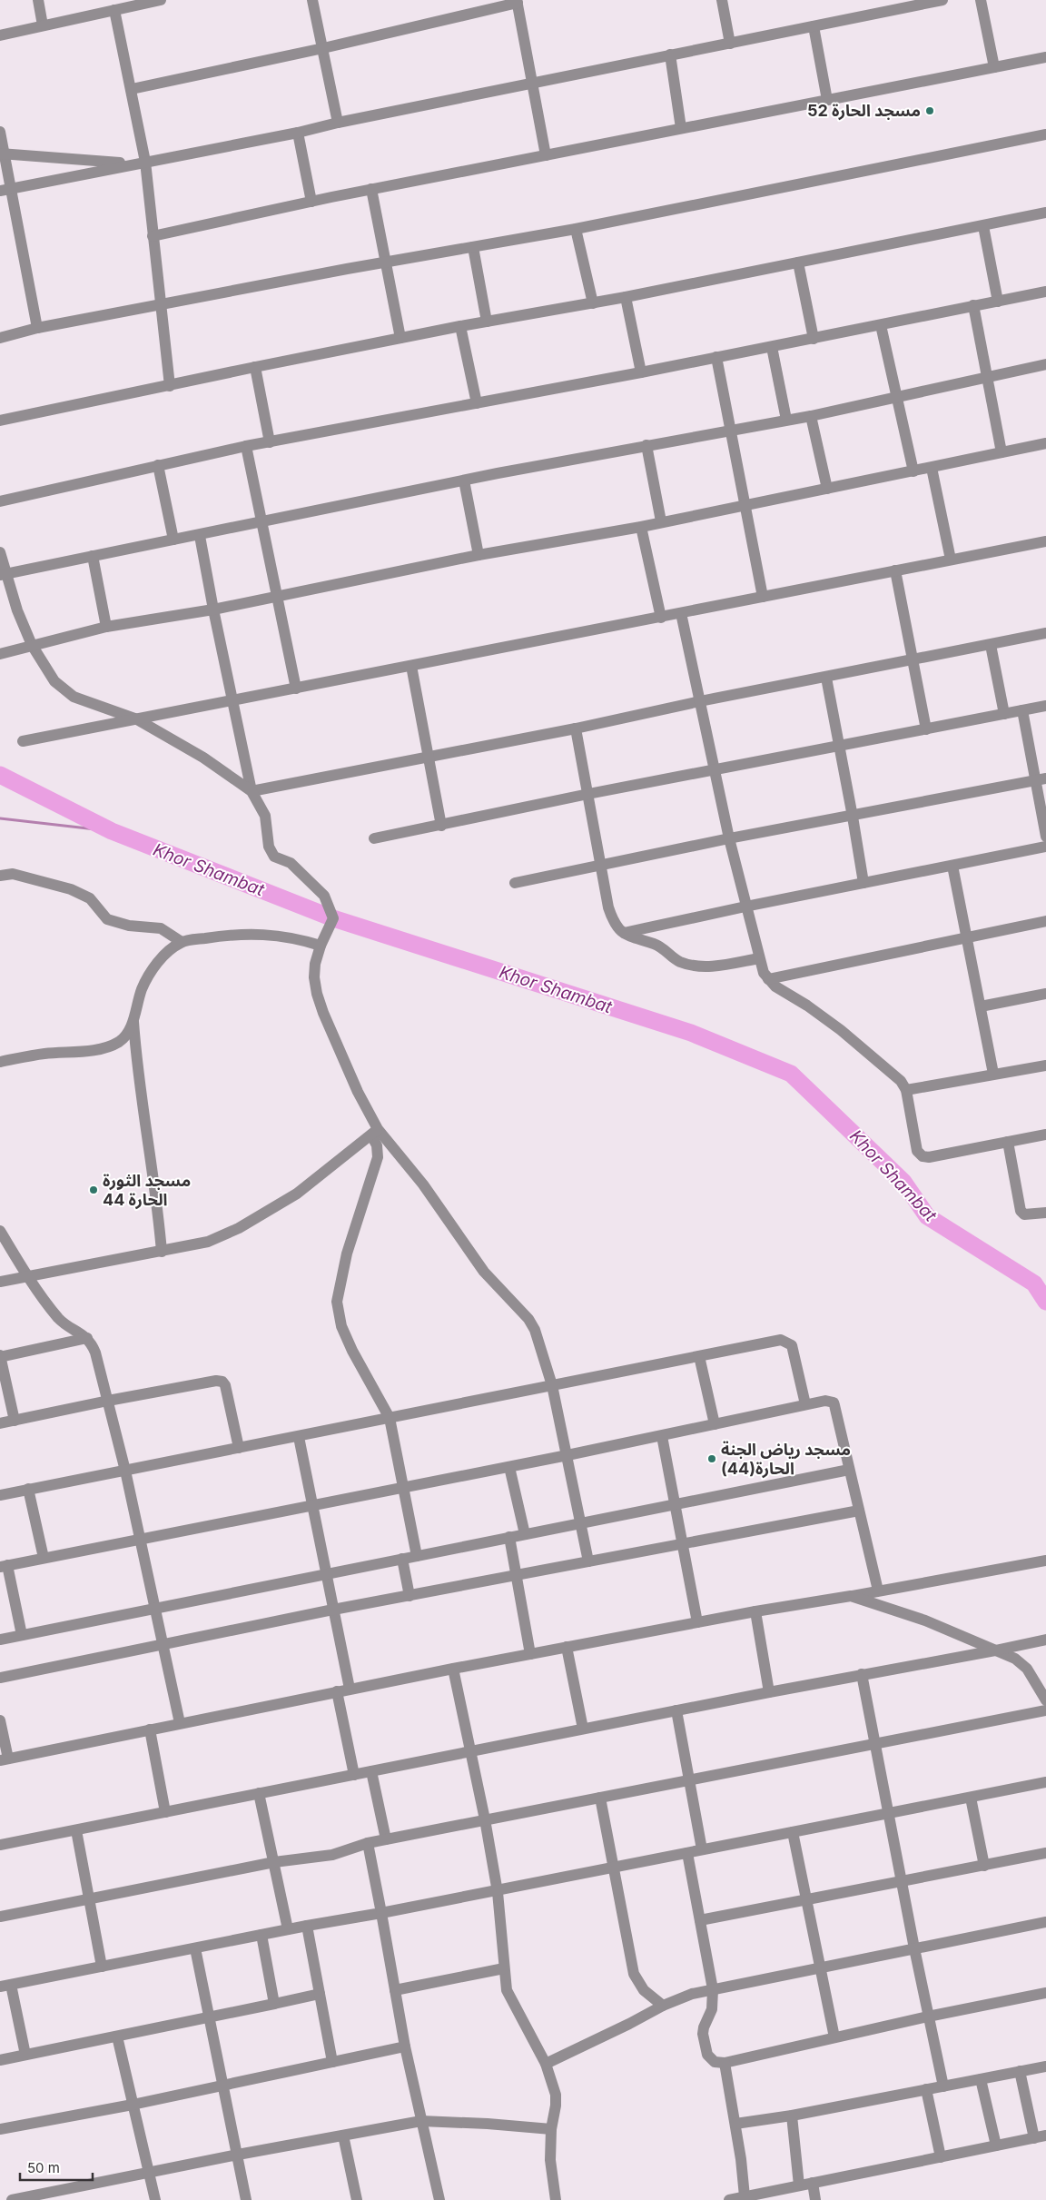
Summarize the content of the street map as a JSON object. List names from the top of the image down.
{
  "water": ["Khor Shambat"],
  "places": ["مسجد الحارة 52", "مسجد الثورة الحارة 44", "مسجد رياض الجنة الحارة(44)"],
  "scale_bar": "50 m"
}
